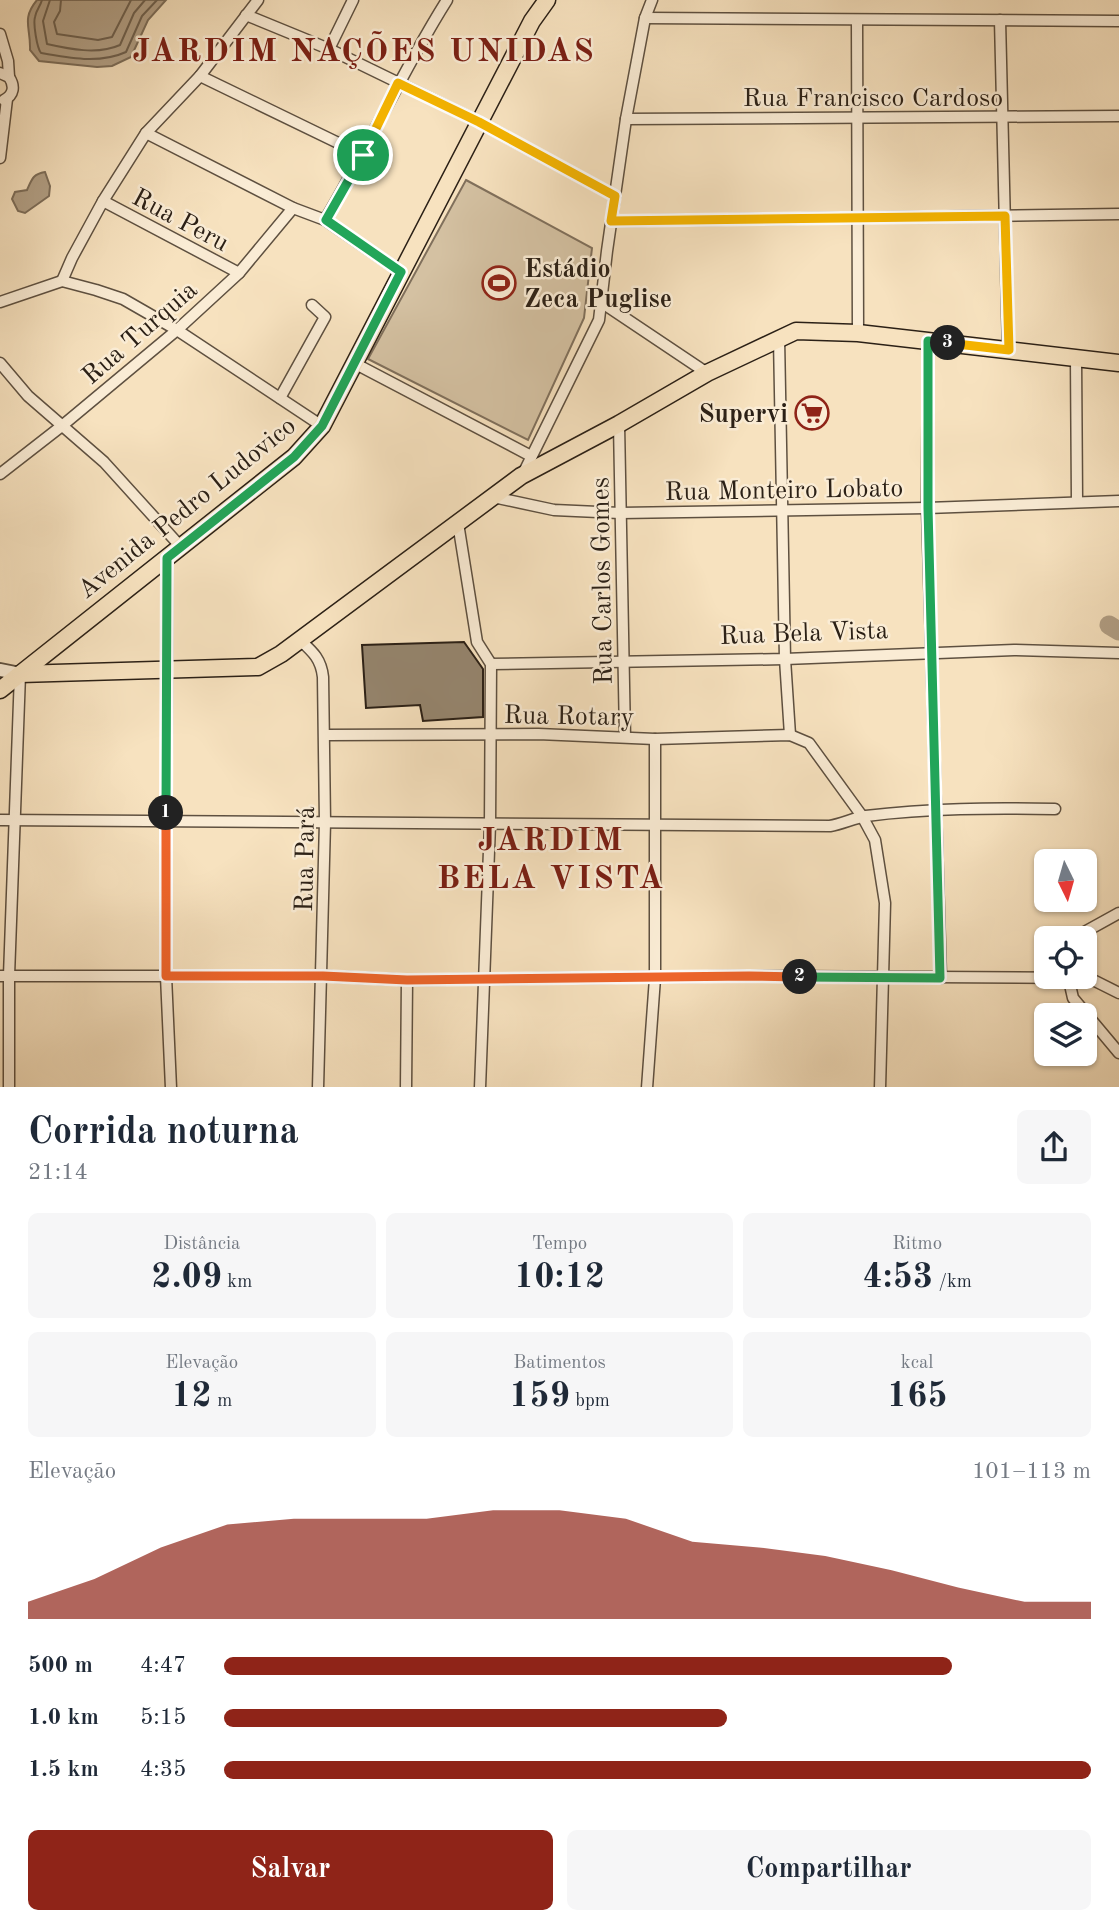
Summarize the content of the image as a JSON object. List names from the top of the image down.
{
  "streets": {
    "main road": ["Avenida Pedro Ludovico"],
    "street": [
      "Rua Francisco Cardoso",
      "Rua Peru",
      "Rua Turquia",
      "Rua Monteiro Lobato",
      "Rua Carlos Gomes",
      "Rua Bela Vista",
      "Rua Rotary",
      "Rua Pará"
    ]
  },
  "crossings": [
    ["Rua Peru", "Rua Turquia"],
    ["Rua Monteiro Lobato", "Rua Carlos Gomes"],
    ["Rua Carlos Gomes", "Rua Bela Vista"],
    ["Rua Carlos Gomes", "Rua Rotary"],
    ["Rua Rotary", "Rua Pará"]
  ],
  "districts": ["JARDIM NAÇÕES UNIDAS", "JARDIM BELA VISTA"],
  "places": {
    "sports": ["Estádio Zeca Puglise"],
    "supermarket": ["Supervi"]
  },
  "north": "bottom",
  "page": {
    "pins": ["3", "1", "2"],
    "heading": ["Corrida noturna", "21:14"],
    "stats": [
      ["Distância", "2.09 km"],
      ["Tempo", "10:12"],
      ["Ritmo", "4:53 /km"],
      ["Elevação", "12 m"],
      ["Batimentos", "159 bpm"],
      ["kcal", "165"]
    ],
    "chart": ["Elevação", "101–113 m"],
    "list": [
      {
        "name": "500 m",
        "note": "4:47"
      },
      {
        "name": "1.0 km",
        "note": "5:15"
      },
      {
        "name": "1.5 km",
        "note": "4:35"
      }
    ],
    "buttons": ["Salvar", "Compartilhar"]
  }
}
